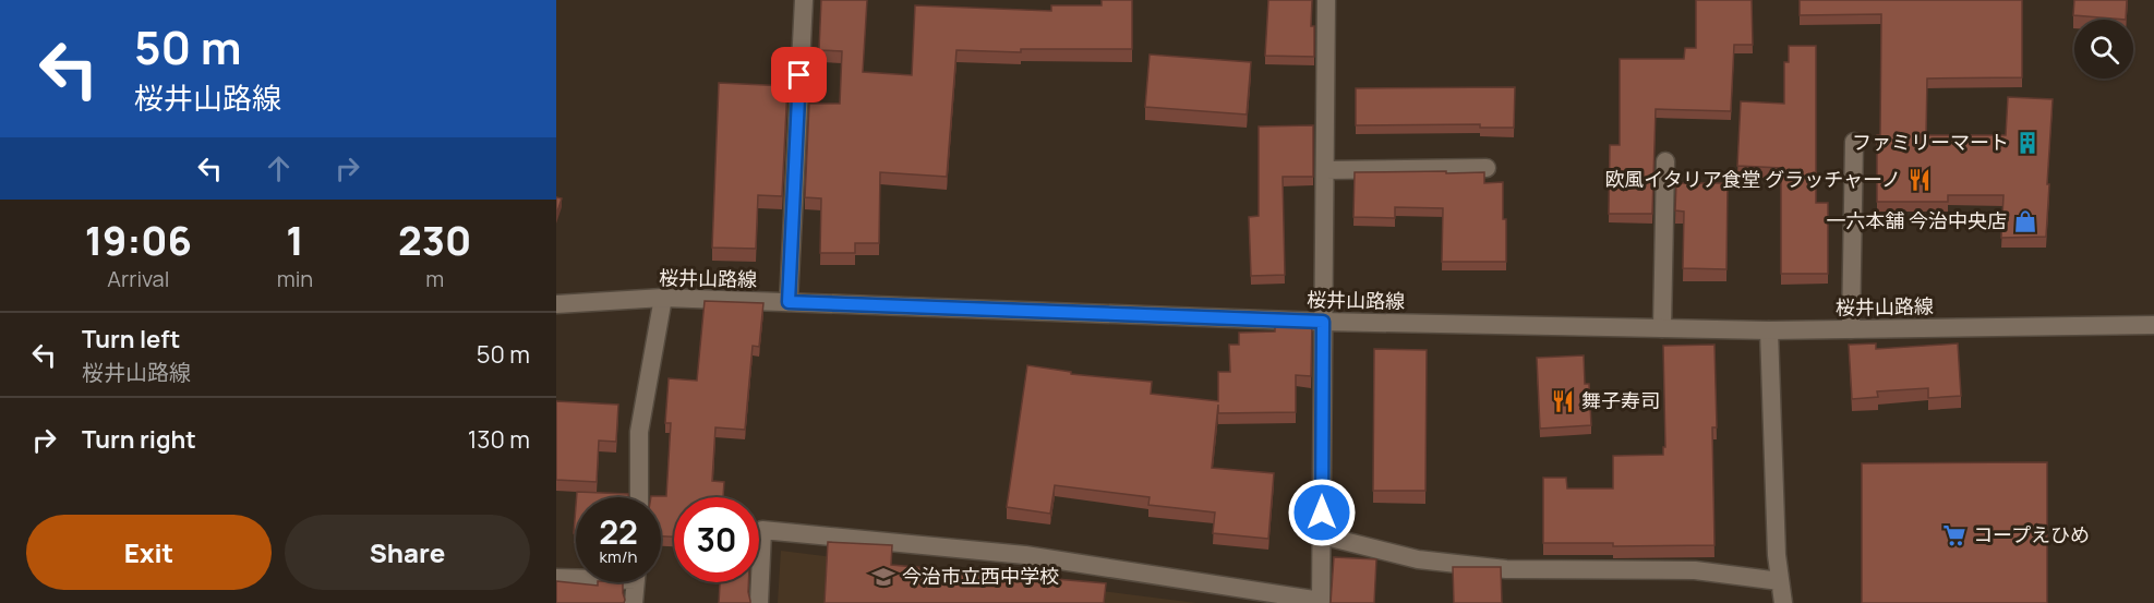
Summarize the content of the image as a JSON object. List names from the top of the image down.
{
  "streets": {
    "street": ["桜井山路線"]
  },
  "places": {
    "building": ["ファミリーマート"],
    "restaurant": ["欧風イタリア食堂 グラッチャーノ", "舞子寿司"],
    "shop": ["一六本舗 今治中央店"],
    "supermarket": ["コープえひめ"],
    "school or university": ["今治市立西中学校"]
  },
  "page": {
    "turn": ["50 m", "桜井山路線"],
    "eta": [
      "19:06",
      "Arrival",
      "1",
      "min",
      "230",
      "m"
    ],
    "list": [
      {
        "name": "Turn left",
        "note": "桜井山路線",
        "value": "50 m"
      },
      {
        "name": "Turn right",
        "value": "130 m"
      }
    ],
    "speed": "22 km/h",
    "limit": "30",
    "buttons": ["Exit", "Share"]
  }
}
